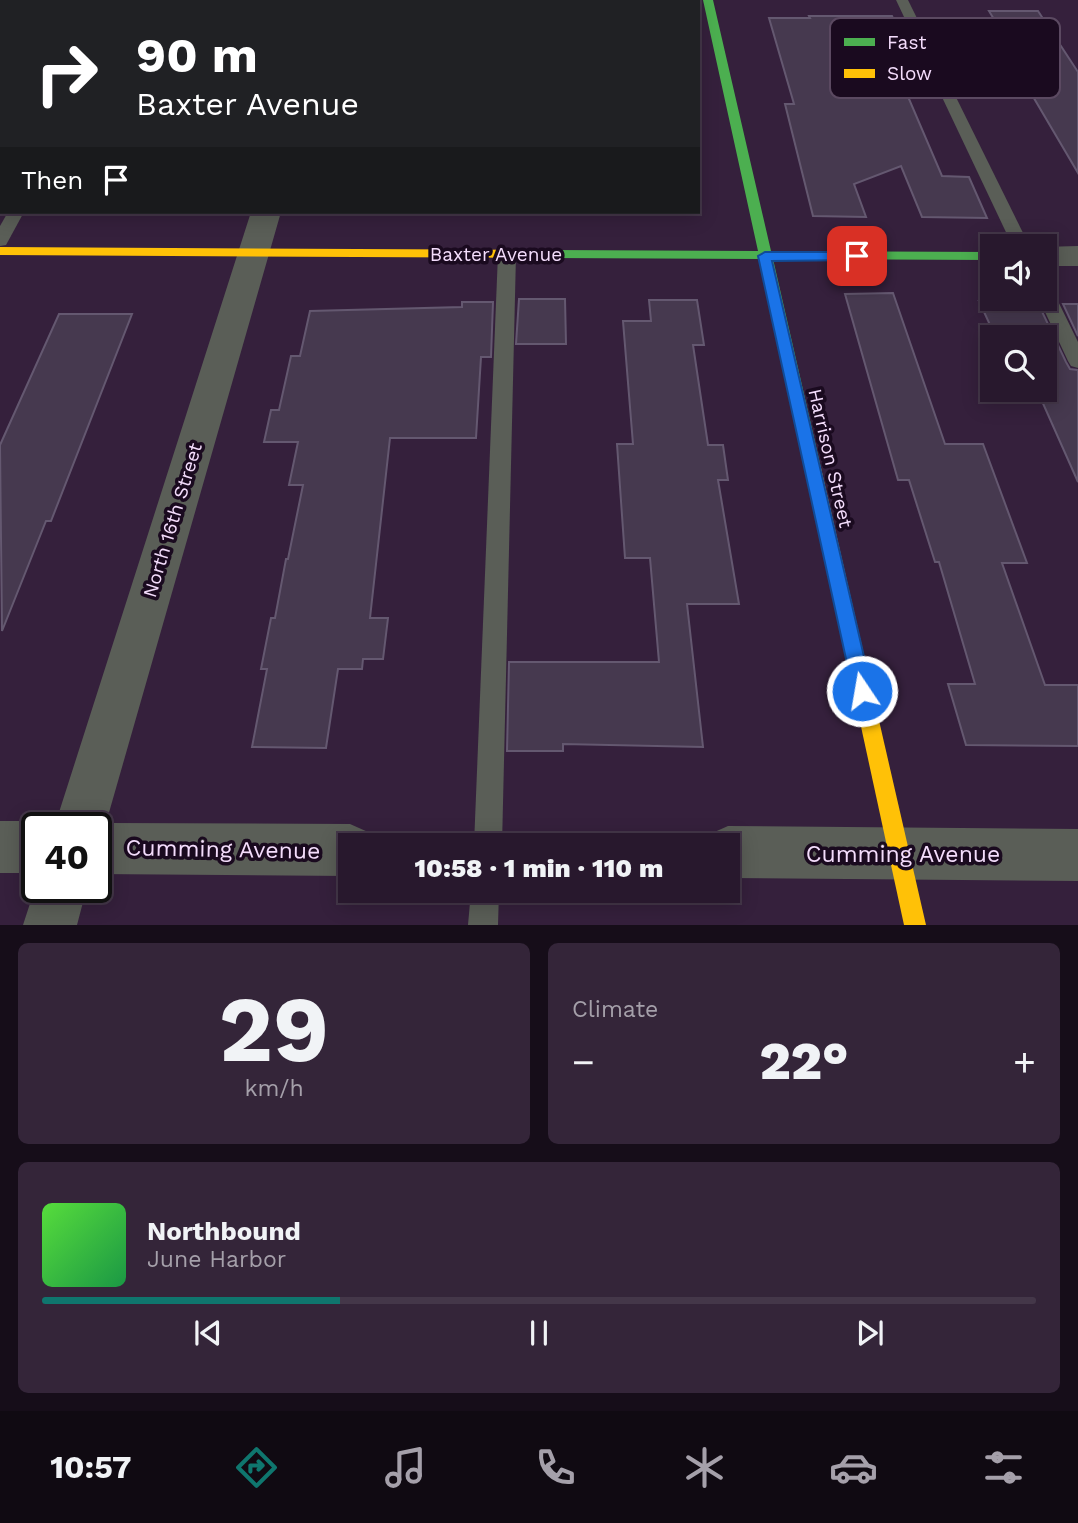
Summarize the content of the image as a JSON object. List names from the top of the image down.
{
  "streets": {
    "street": [
      "Baxter Avenue",
      "Harrison Street",
      "North 16th Street",
      "Cumming Avenue"
    ]
  },
  "crossings": [
    ["Baxter Avenue", "Harrison Street"],
    ["Baxter Avenue", "North 16th Street"],
    ["Harrison Street", "Cumming Avenue"]
  ],
  "legend": ["Fast", "Slow"],
  "page": {
    "turn": ["90 m", "Baxter Avenue"],
    "then": "Then",
    "limit": "40",
    "trip": "10:58 · 1 min · 110 m",
    "tile": [
      ["29", "km/h"],
      "Climate"
    ],
    "heat": ["−", "22°", "+"],
    "song": ["Northbound", "June Harbor"],
    "tabs": "10:57"
  }
}
